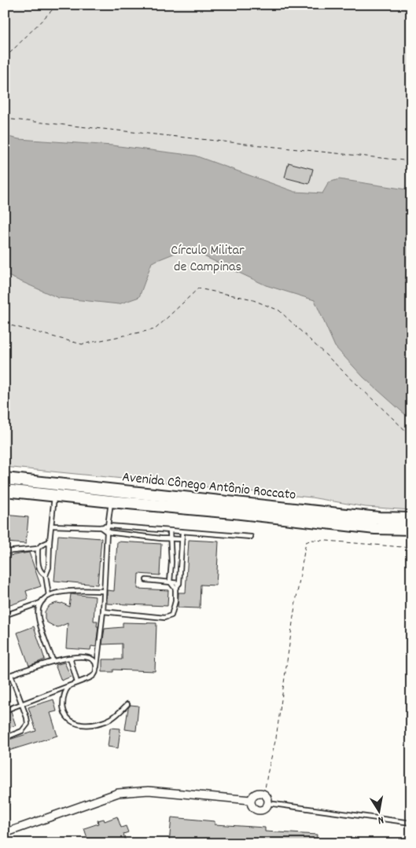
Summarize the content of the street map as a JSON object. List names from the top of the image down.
{
  "streets": {
    "main road": ["Avenida Cônego Antônio Roccato"]
  },
  "parks": ["Círculo Militar de Campinas"],
  "north": "bottom"
}
